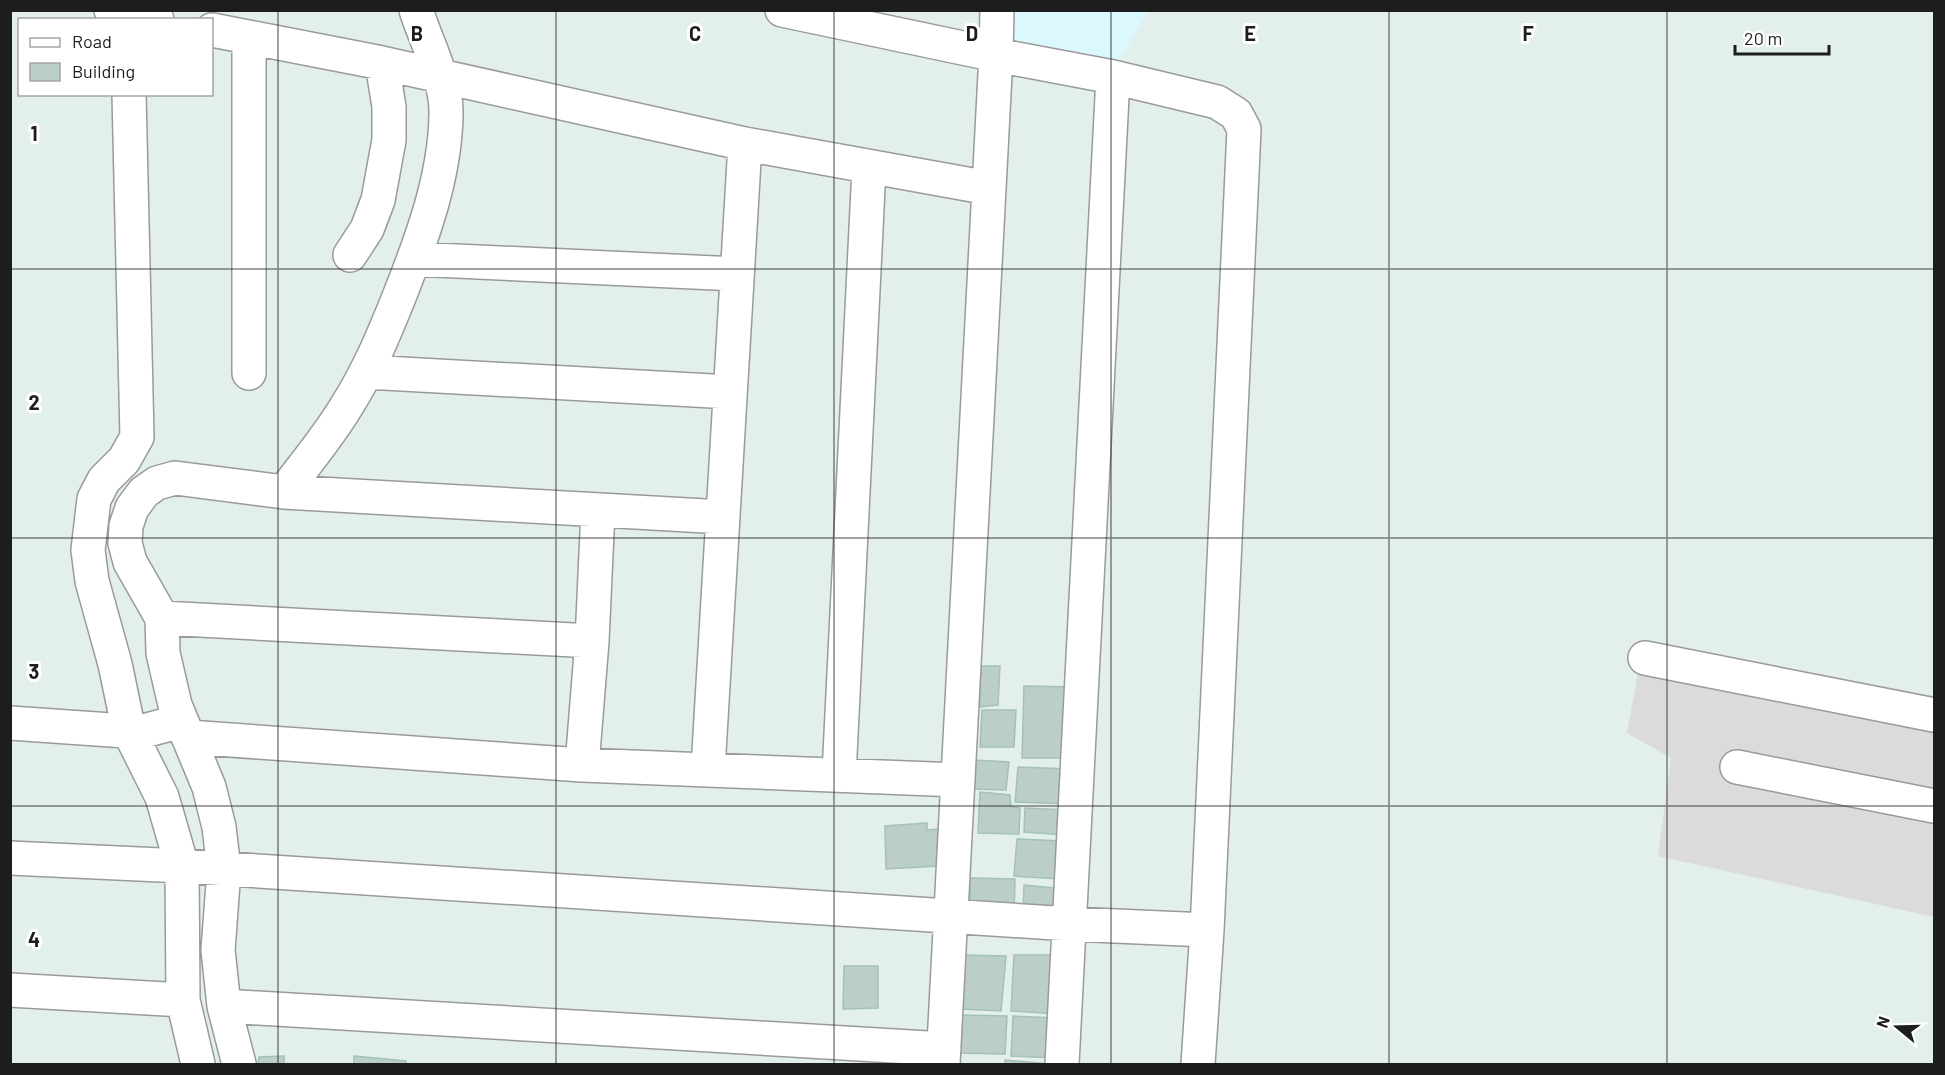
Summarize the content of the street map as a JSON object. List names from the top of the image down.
{
  "legend": ["Road", "Building"],
  "scale_bar": "20 m",
  "north": "left",
  "grid": {
    "columns": [
      "B",
      "C",
      "D",
      "E",
      "F"
    ],
    "rows": [
      "1",
      "2",
      "3",
      "4"
    ]
  }
}
